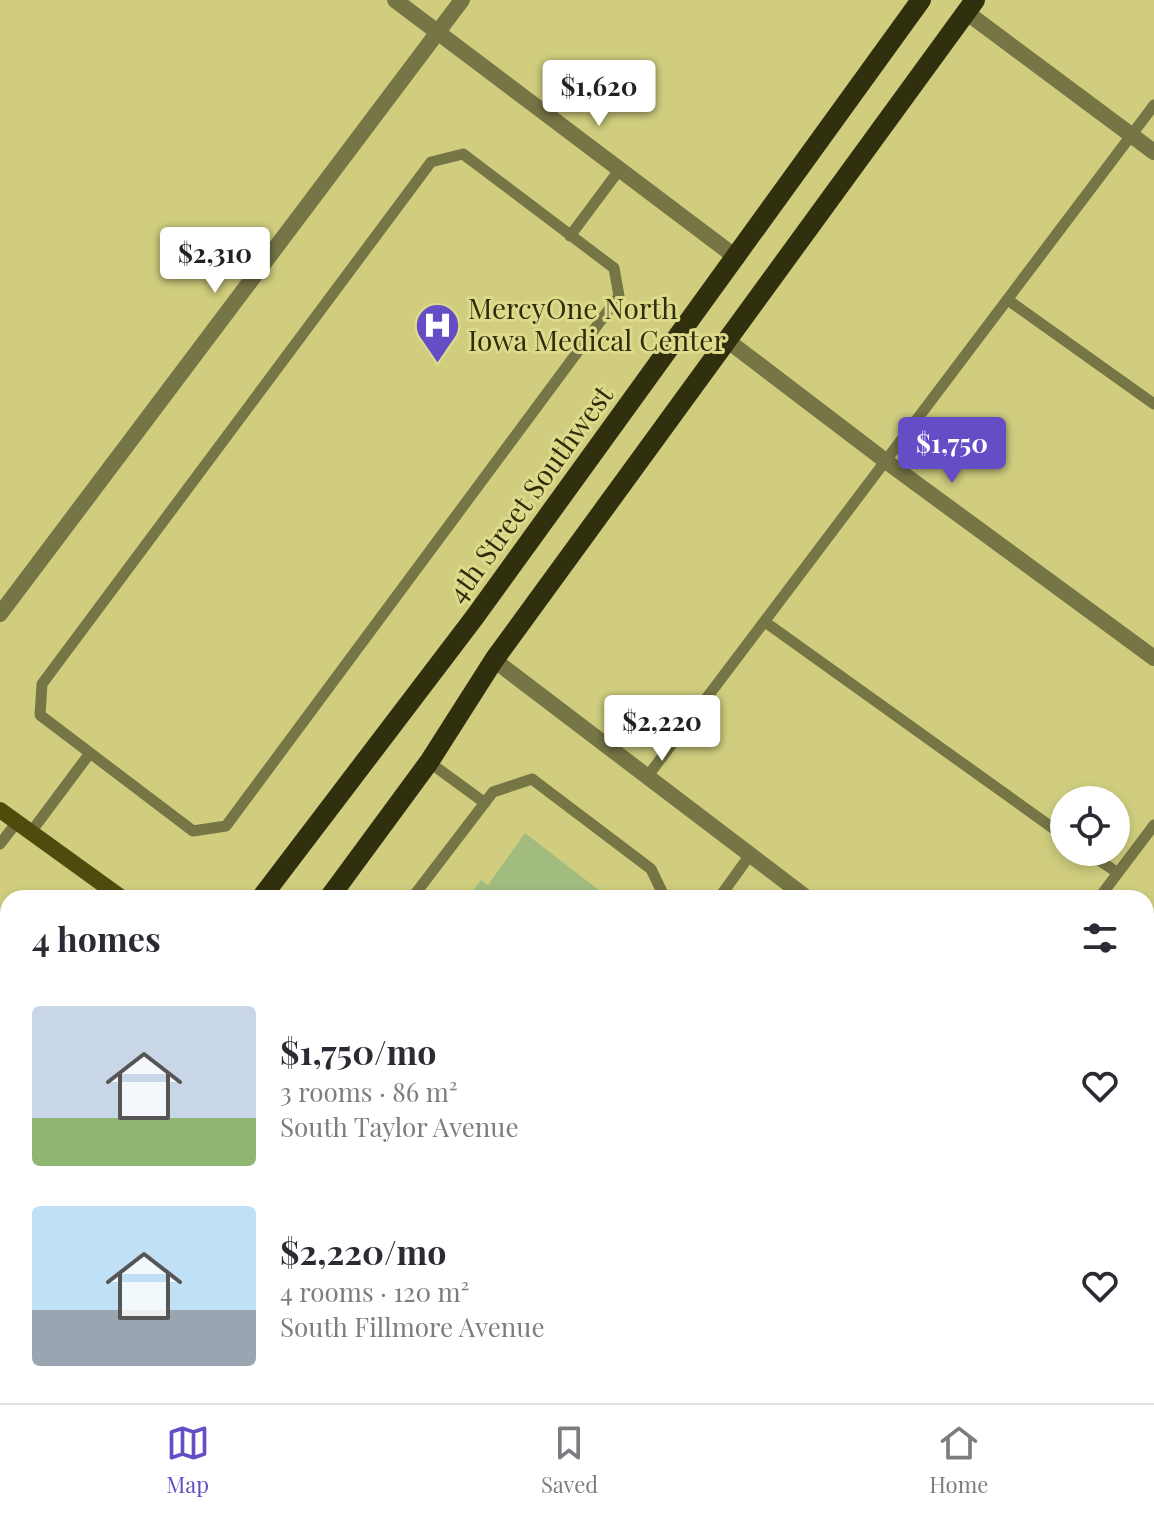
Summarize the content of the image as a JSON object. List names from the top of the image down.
{
  "streets": {
    "main road": ["4th Street Southwest"]
  },
  "places": {
    "hospital": ["MercyOne North Iowa Medical Center"]
  },
  "page": {
    "price": [
      "$1,620",
      "$2,310",
      "$1,750",
      "$2,220"
    ],
    "heading": "4 homes",
    "list": [
      {
        "name": "$1,750/mo",
        "note": "3 rooms · 86 m² · South Taylor Avenue"
      },
      {
        "name": "$2,220/mo",
        "note": "4 rooms · 120 m² · South Fillmore Avenue"
      }
    ],
    "tabs": ["Map", "Saved", "Home"]
  }
}
